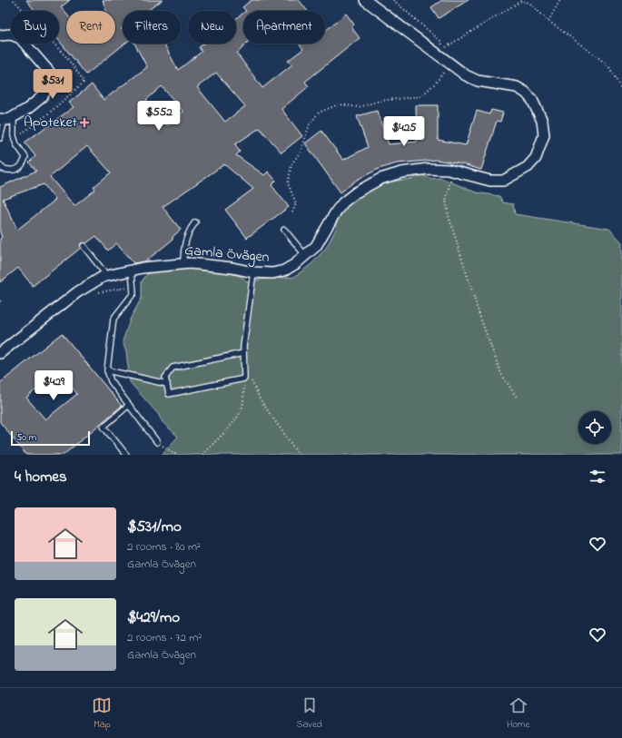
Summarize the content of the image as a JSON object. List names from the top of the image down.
{
  "streets": {
    "street": ["Gamla Övägen"]
  },
  "places": {
    "health": ["Apoteket"]
  },
  "scale_bar": "50 m",
  "page": {
    "chip": [
      "Buy",
      "Rent",
      "Filters",
      "New",
      "Apartment"
    ],
    "price": [
      "$531",
      "$552",
      "$425",
      "$429"
    ],
    "scale": "50 m",
    "heading": "4 homes",
    "list": [
      {
        "name": "$531/mo",
        "note": "2 rooms · 80 m² · Gamla Övägen"
      },
      {
        "name": "$429/mo",
        "note": "2 rooms · 72 m² · Gamla Övägen"
      }
    ],
    "tabs": ["Map", "Saved", "Home"]
  }
}
